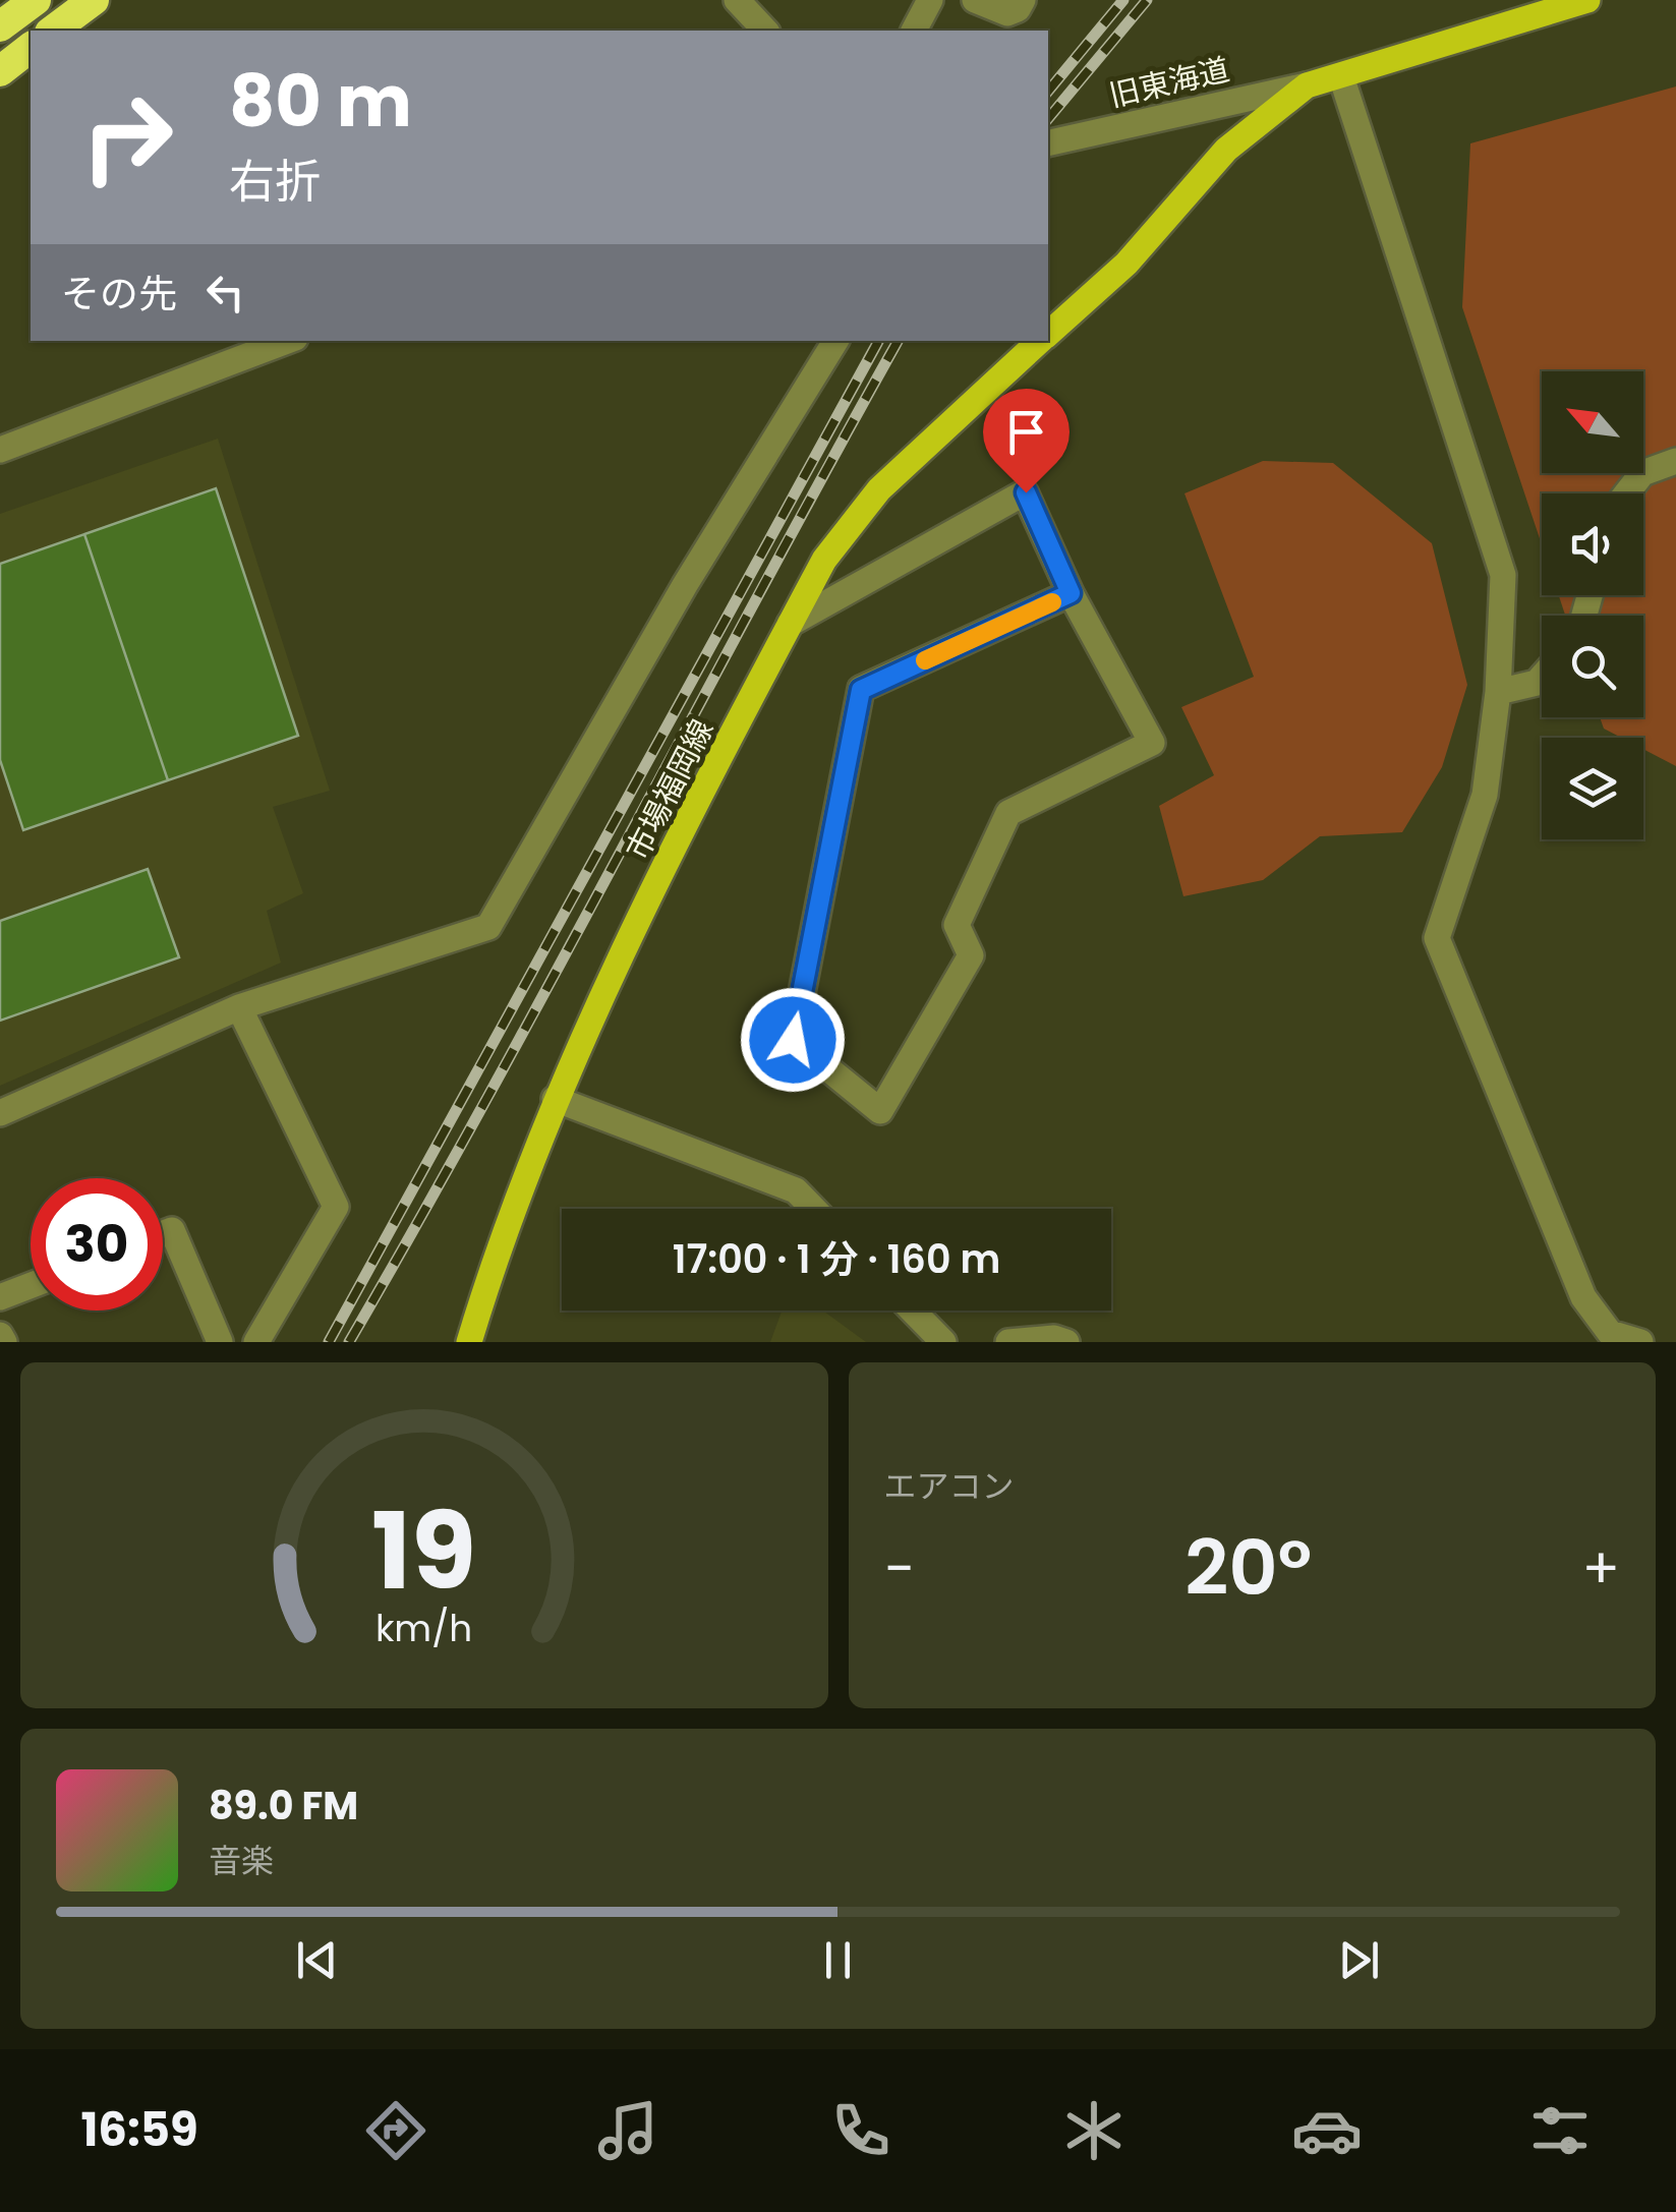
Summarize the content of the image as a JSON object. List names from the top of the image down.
{
  "streets": {
    "main road": ["市場福岡線"],
    "street": ["旧東海道"]
  },
  "crossings": [
    ["旧東海道", "市場福岡線"]
  ],
  "north": "top left",
  "page": {
    "turn": ["80 m", "右折"],
    "then": "その先",
    "limit": "30",
    "trip": "17:00 · 1 分 · 160 m",
    "tile": "エアコン",
    "heat": ["−", "20°", "+"],
    "song": ["89.0 FM", "音楽"],
    "tabs": "16:59",
    "gauge": ["19", "km/h"]
  }
}
